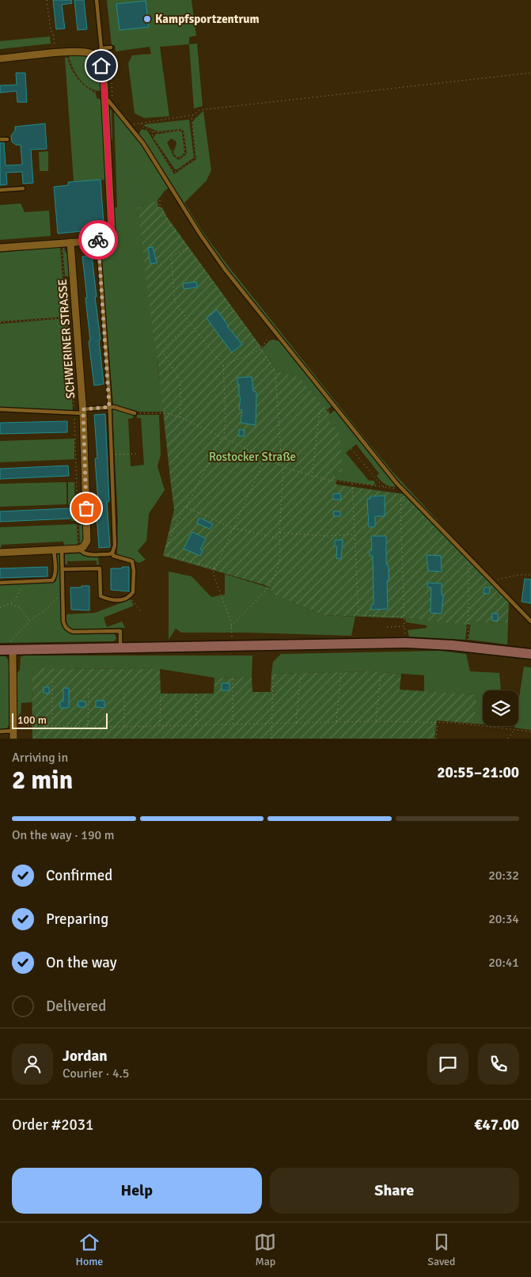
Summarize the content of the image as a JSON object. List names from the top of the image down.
{
  "streets": {
    "street": ["SCHWERINER STRASSE"]
  },
  "parks": ["Rostocker Straße"],
  "places": ["Kampfsportzentrum"],
  "scale_bar": "100 m",
  "page": {
    "scale": "100 m",
    "heading": ["2 min", "Arriving in", "20:55–21:00"],
    "panel": [
      "Jordan",
      "Courier · 4.5",
      "Order #2031",
      "€47.00"
    ],
    "bar": "On the way · 190 m",
    "list": [
      ["Confirmed", "20:32"],
      ["Preparing", "20:34"],
      ["On the way", "20:41"],
      "Delivered"
    ],
    "buttons": ["Help", "Share"],
    "tabs": ["Home", "Map", "Saved"]
  }
}
